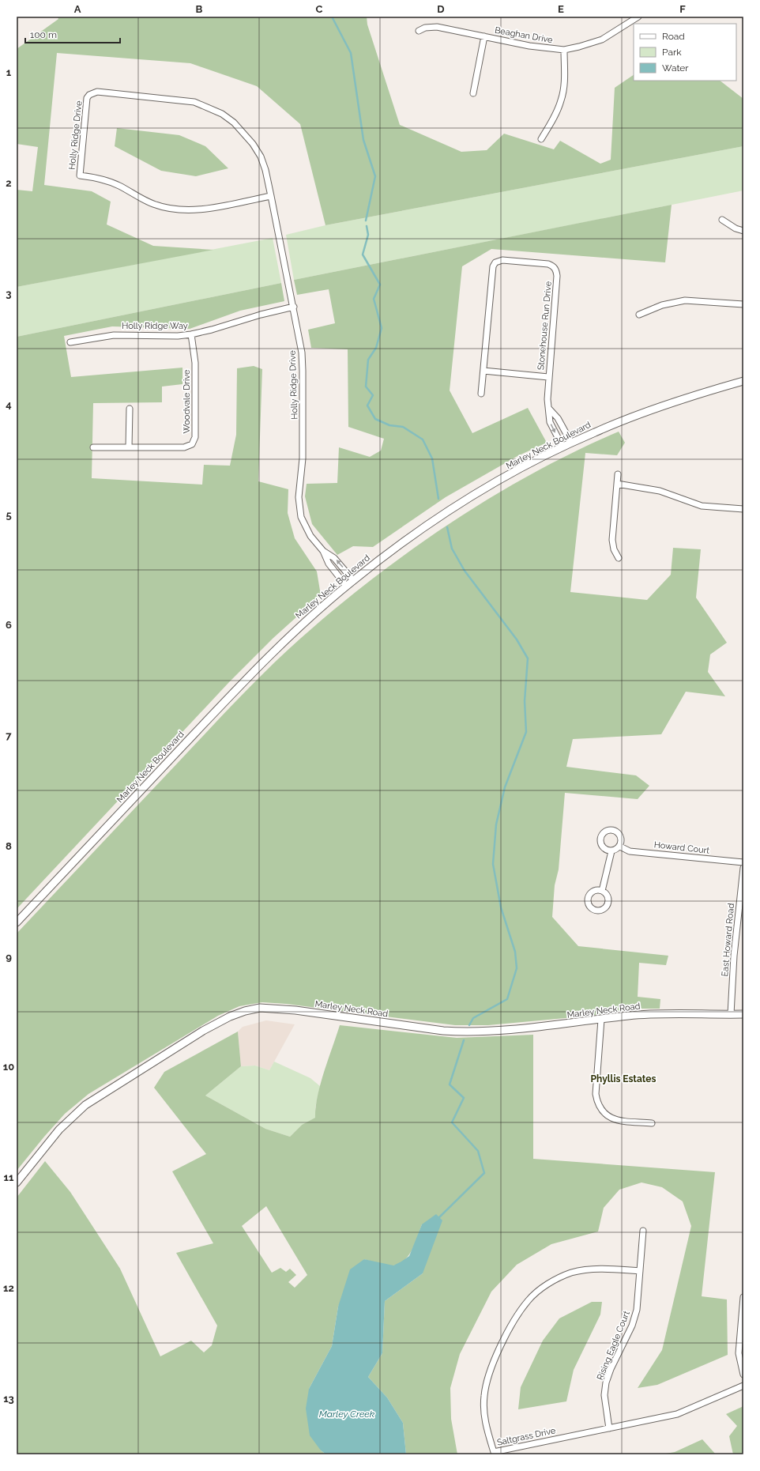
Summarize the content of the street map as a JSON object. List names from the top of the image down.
{
  "streets": {
    "main road": ["Marley Neck Boulevard", "Marley Neck Road"],
    "street": [
      "Beaghan Drive",
      "Holly Ridge Drive",
      "Holly Ridge Way",
      "Stonehouse Run Drive",
      "Woodvale Drive",
      "Howard Court",
      "East Howard Road",
      "Rising Eagle Court",
      "Saltgrass Drive"
    ]
  },
  "crossings": [
    ["Holly Ridge Drive", "Holly Ridge Way"],
    ["Holly Ridge Drive", "Marley Neck Boulevard"],
    ["Holly Ridge Way", "Woodvale Drive"],
    ["Stonehouse Run Drive", "Marley Neck Boulevard"],
    ["East Howard Road", "Marley Neck Road"],
    ["Rising Eagle Court", "Saltgrass Drive"]
  ],
  "districts": ["Phyllis Estates"],
  "water": ["Marley Creek"],
  "legend": ["Road", "Park", "Water"],
  "scale_bar": "100 m",
  "grid": {
    "columns": [
      "A",
      "B",
      "C",
      "D",
      "E",
      "F"
    ],
    "rows": [
      "1",
      "2",
      "3",
      "4",
      "5",
      "6",
      "7",
      "8",
      "9",
      "10",
      "11",
      "12",
      "13"
    ]
  }
}
